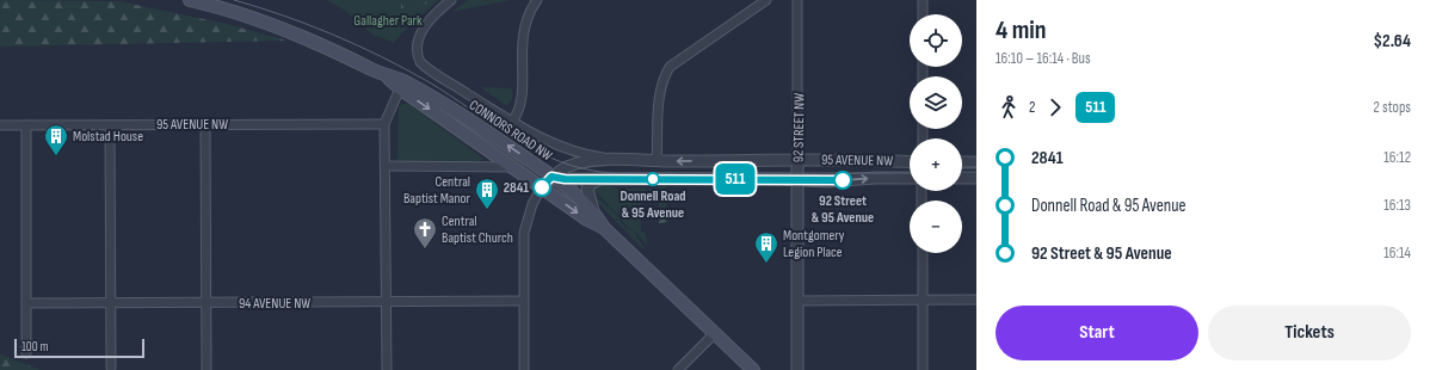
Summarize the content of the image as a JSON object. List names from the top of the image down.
{
  "streets": {
    "main road": ["CONNORS ROAD NW"],
    "street": ["95 AVENUE NW", "92 STREET NW", "94 AVENUE NW"]
  },
  "crossings": [
    ["95 AVENUE NW", "92 STREET NW"],
    ["95 AVENUE NW", "CONNORS ROAD NW"]
  ],
  "parks": ["Gallagher Park"],
  "places": {
    "building": ["Molstad House", "Central Baptist Manor", "Montgomery Legion Place"],
    "other": ["Donnell Road & 95 Avenue", "92 Street & 95 Avenue", "2841"],
    "church": ["Central Baptist Church"]
  },
  "lines": ["bus line 511"],
  "scale_bar": "100 m",
  "page": {
    "on_map": "511",
    "heading": ["4 min", "16:10 – 16:14 · Bus", "$2.64"],
    "map_buttons": ["+", "−"],
    "legs": ["2", "511", "2 stops"],
    "list": [
      {
        "name": "2841",
        "value": "16:12"
      },
      {
        "name": "Donnell Road & 95 Avenue",
        "value": "16:13"
      },
      {
        "name": "92 Street & 95 Avenue",
        "value": "16:14"
      }
    ],
    "buttons": ["Start", "Tickets"],
    "scale": "100 m"
  }
}
